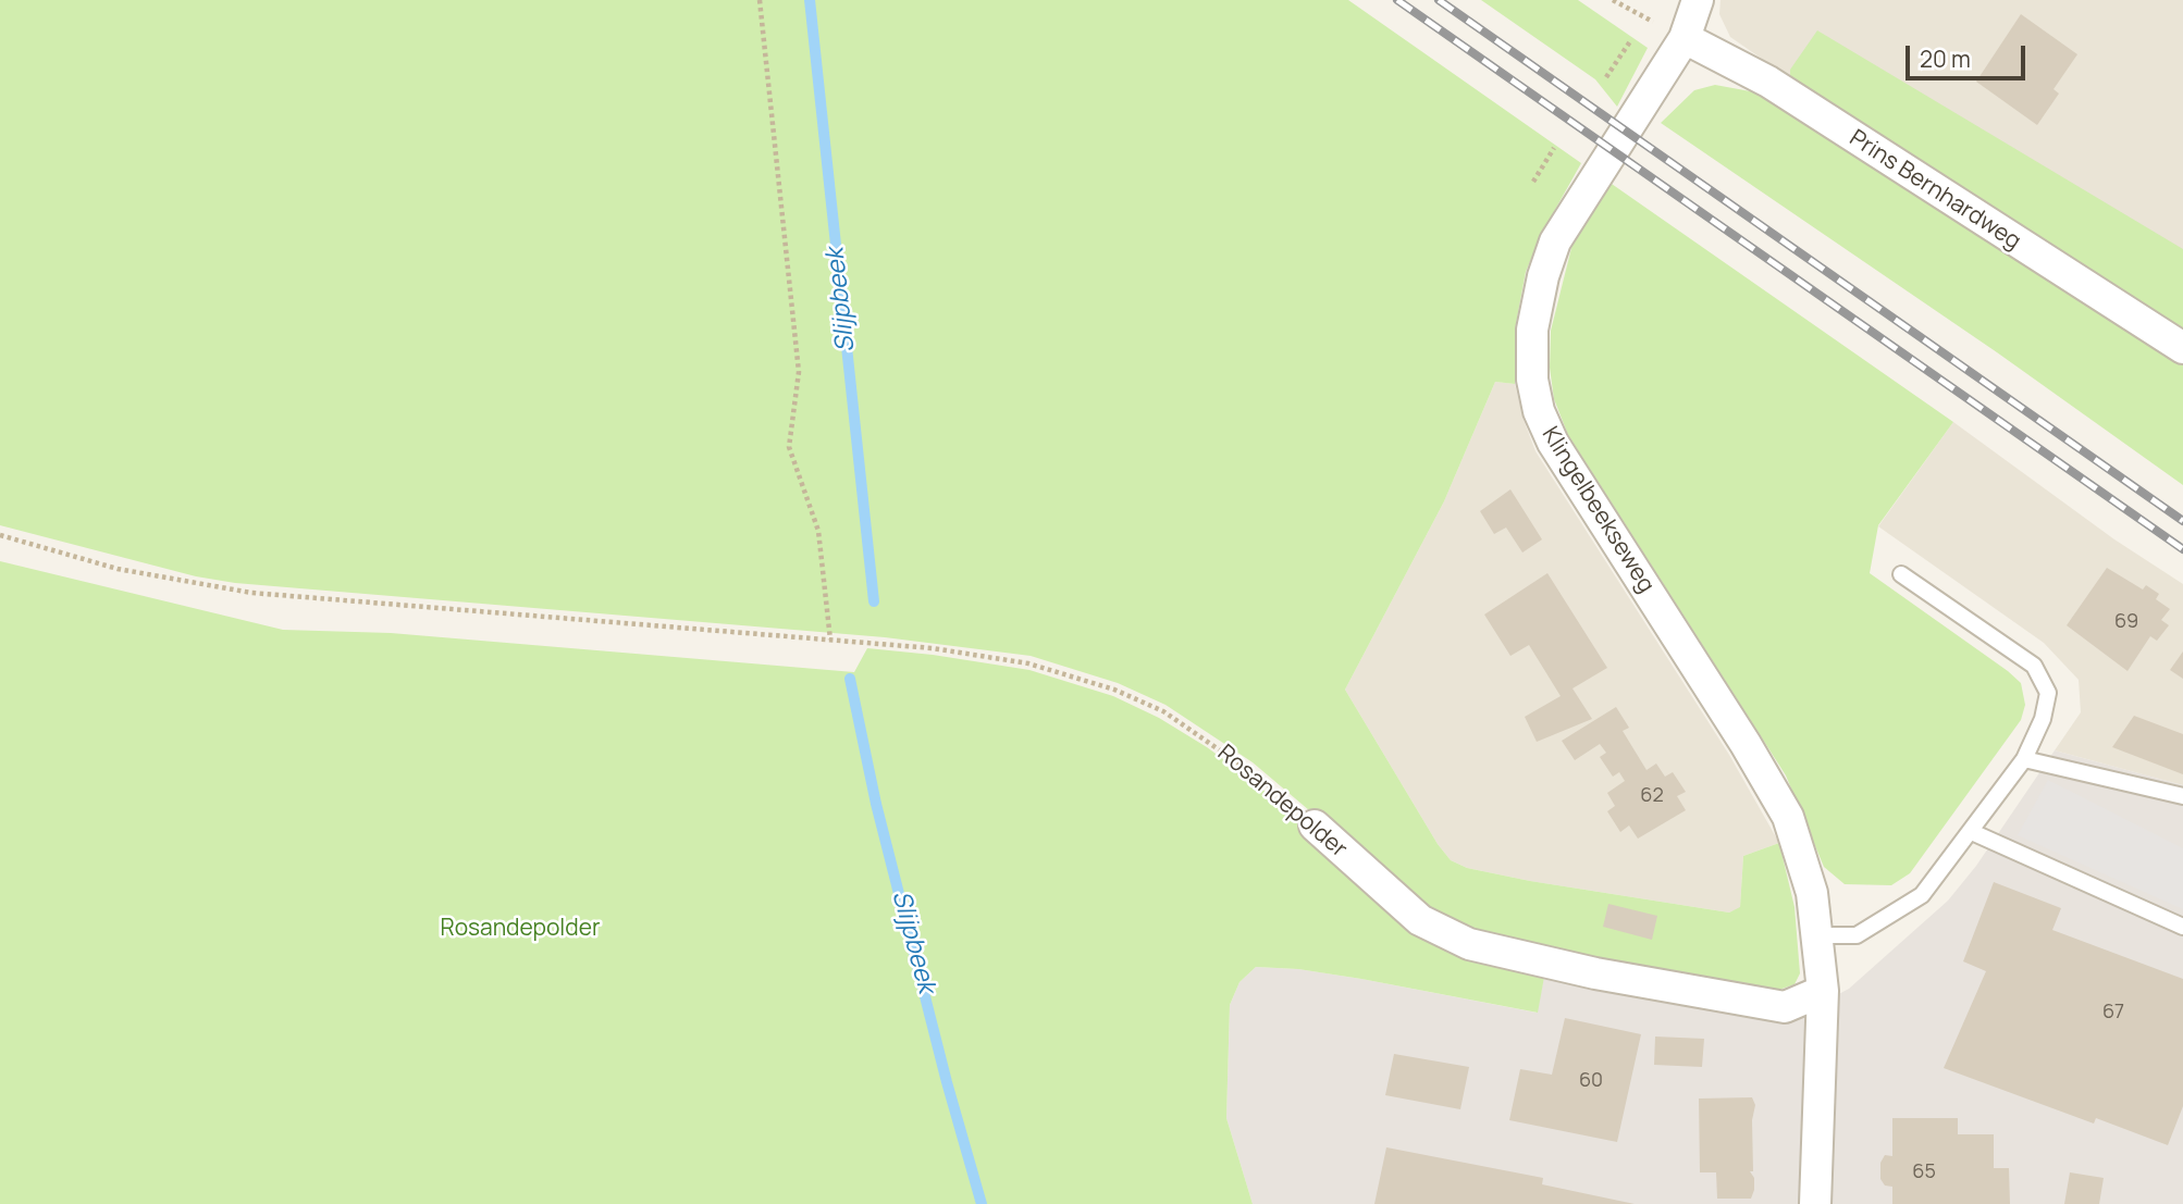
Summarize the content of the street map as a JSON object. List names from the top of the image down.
{
  "streets": {
    "street": ["Prins Bernhardweg", "Klingelbeekseweg", "Rosandepolder"]
  },
  "crossings": [
    ["Prins Bernhardweg", "Klingelbeekseweg"],
    ["Klingelbeekseweg", "Rosandepolder"]
  ],
  "water": ["Slijpbeek"],
  "parks": ["Rosandepolder"],
  "house_numbers": [
    "69",
    "62",
    "67",
    "60",
    "65"
  ],
  "scale_bar": "20 m"
}
